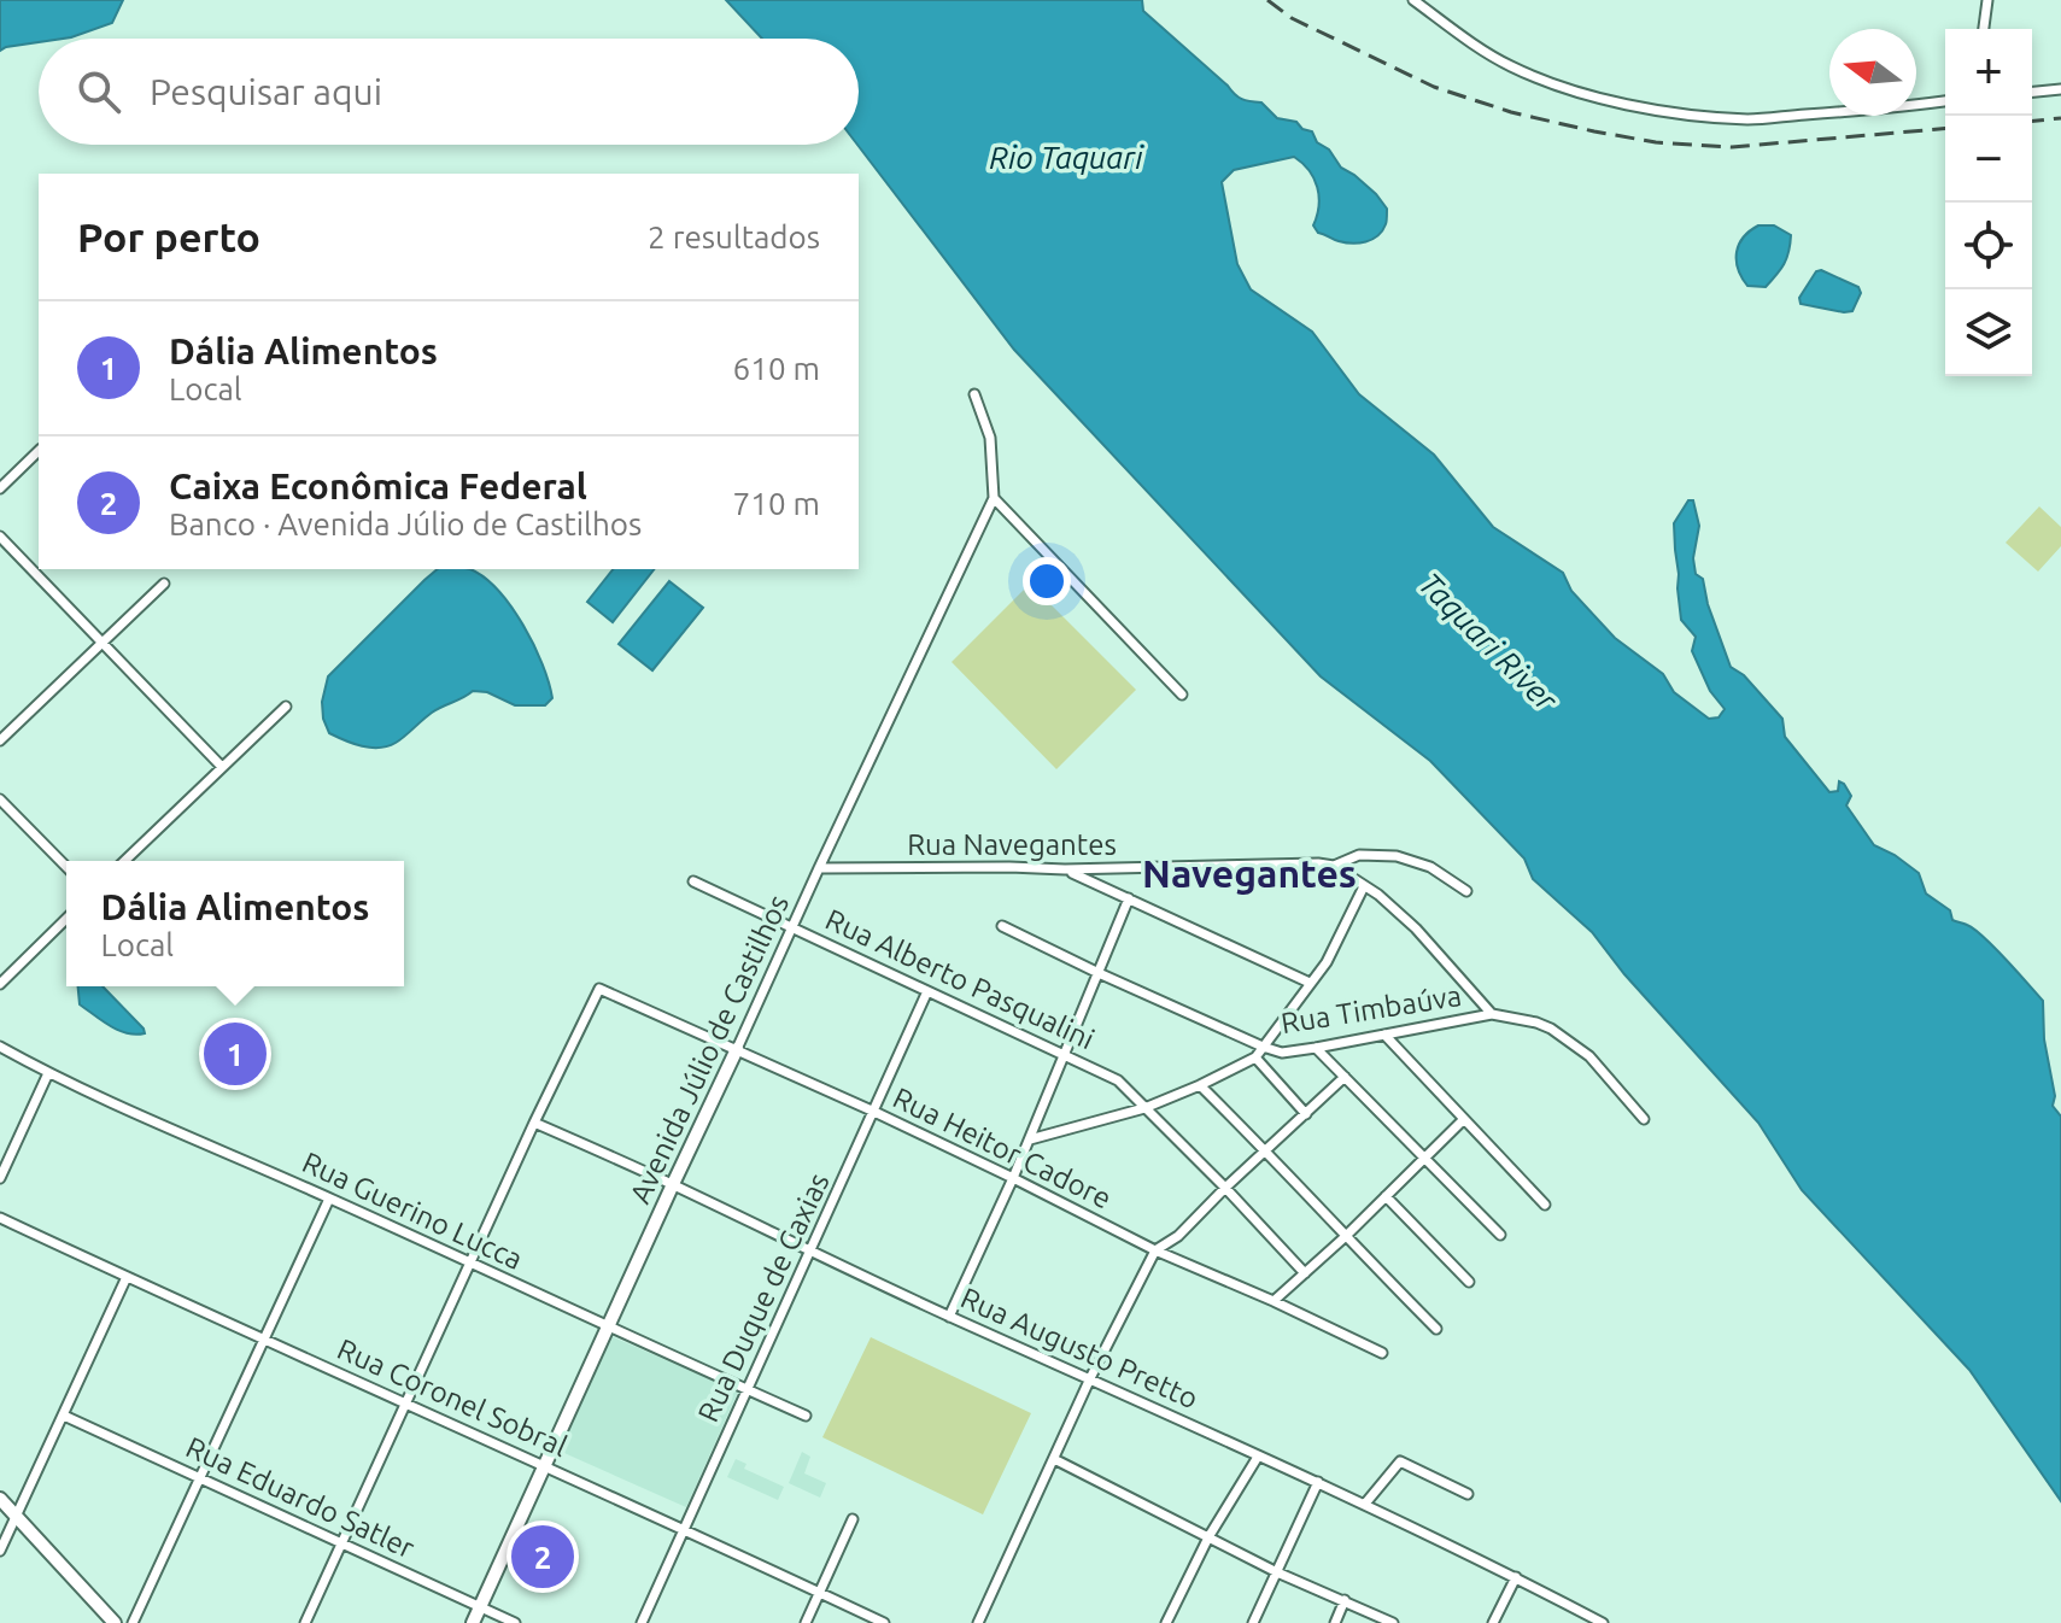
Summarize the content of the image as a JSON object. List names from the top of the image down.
{
  "streets": {
    "street": [
      "Rua Navegantes",
      "Rua Alberto Pasqualini",
      "Rua Timbaúva",
      "Avenida Júlio de Castilhos",
      "Rua Heitor Cadore",
      "Rua Guerino Lucca",
      "Rua Duque de Caxias",
      "Rua Augusto Pretto",
      "Rua Coronel Sobral",
      "Rua Eduardo Satler"
    ]
  },
  "crossings": [
    ["Rua Navegantes", "Avenida Júlio de Castilhos"],
    ["Rua Alberto Pasqualini", "Rua Timbaúva"],
    ["Rua Alberto Pasqualini", "Avenida Júlio de Castilhos"],
    ["Rua Alberto Pasqualini", "Rua Duque de Caxias"],
    ["Avenida Júlio de Castilhos", "Rua Heitor Cadore"],
    ["Avenida Júlio de Castilhos", "Rua Guerino Lucca"],
    ["Avenida Júlio de Castilhos", "Rua Augusto Pretto"],
    ["Avenida Júlio de Castilhos", "Rua Coronel Sobral"],
    ["Avenida Júlio de Castilhos", "Rua Eduardo Satler"],
    ["Rua Heitor Cadore", "Rua Duque de Caxias"],
    ["Rua Heitor Cadore", "Rua Augusto Pretto"],
    ["Rua Guerino Lucca", "Rua Duque de Caxias"],
    ["Rua Duque de Caxias", "Rua Augusto Pretto"],
    ["Rua Duque de Caxias", "Rua Coronel Sobral"]
  ],
  "districts": ["Navegantes"],
  "water": ["Rio Taquari", "Taquari River"],
  "north": "left",
  "page": {
    "map_buttons": ["+", "−"],
    "search": "Pesquisar aqui",
    "heading": ["Por perto", "2 resultados"],
    "list": [
      {
        "mark": "1",
        "name": "Dália Alimentos",
        "note": "Local",
        "value": "610 m"
      },
      {
        "mark": "2",
        "name": "Caixa Econômica Federal",
        "note": "Banco · Avenida Júlio de Castilhos",
        "value": "710 m"
      }
    ],
    "popup": ["Dália Alimentos", "Local"],
    "pins": ["1", "2"]
  }
}
